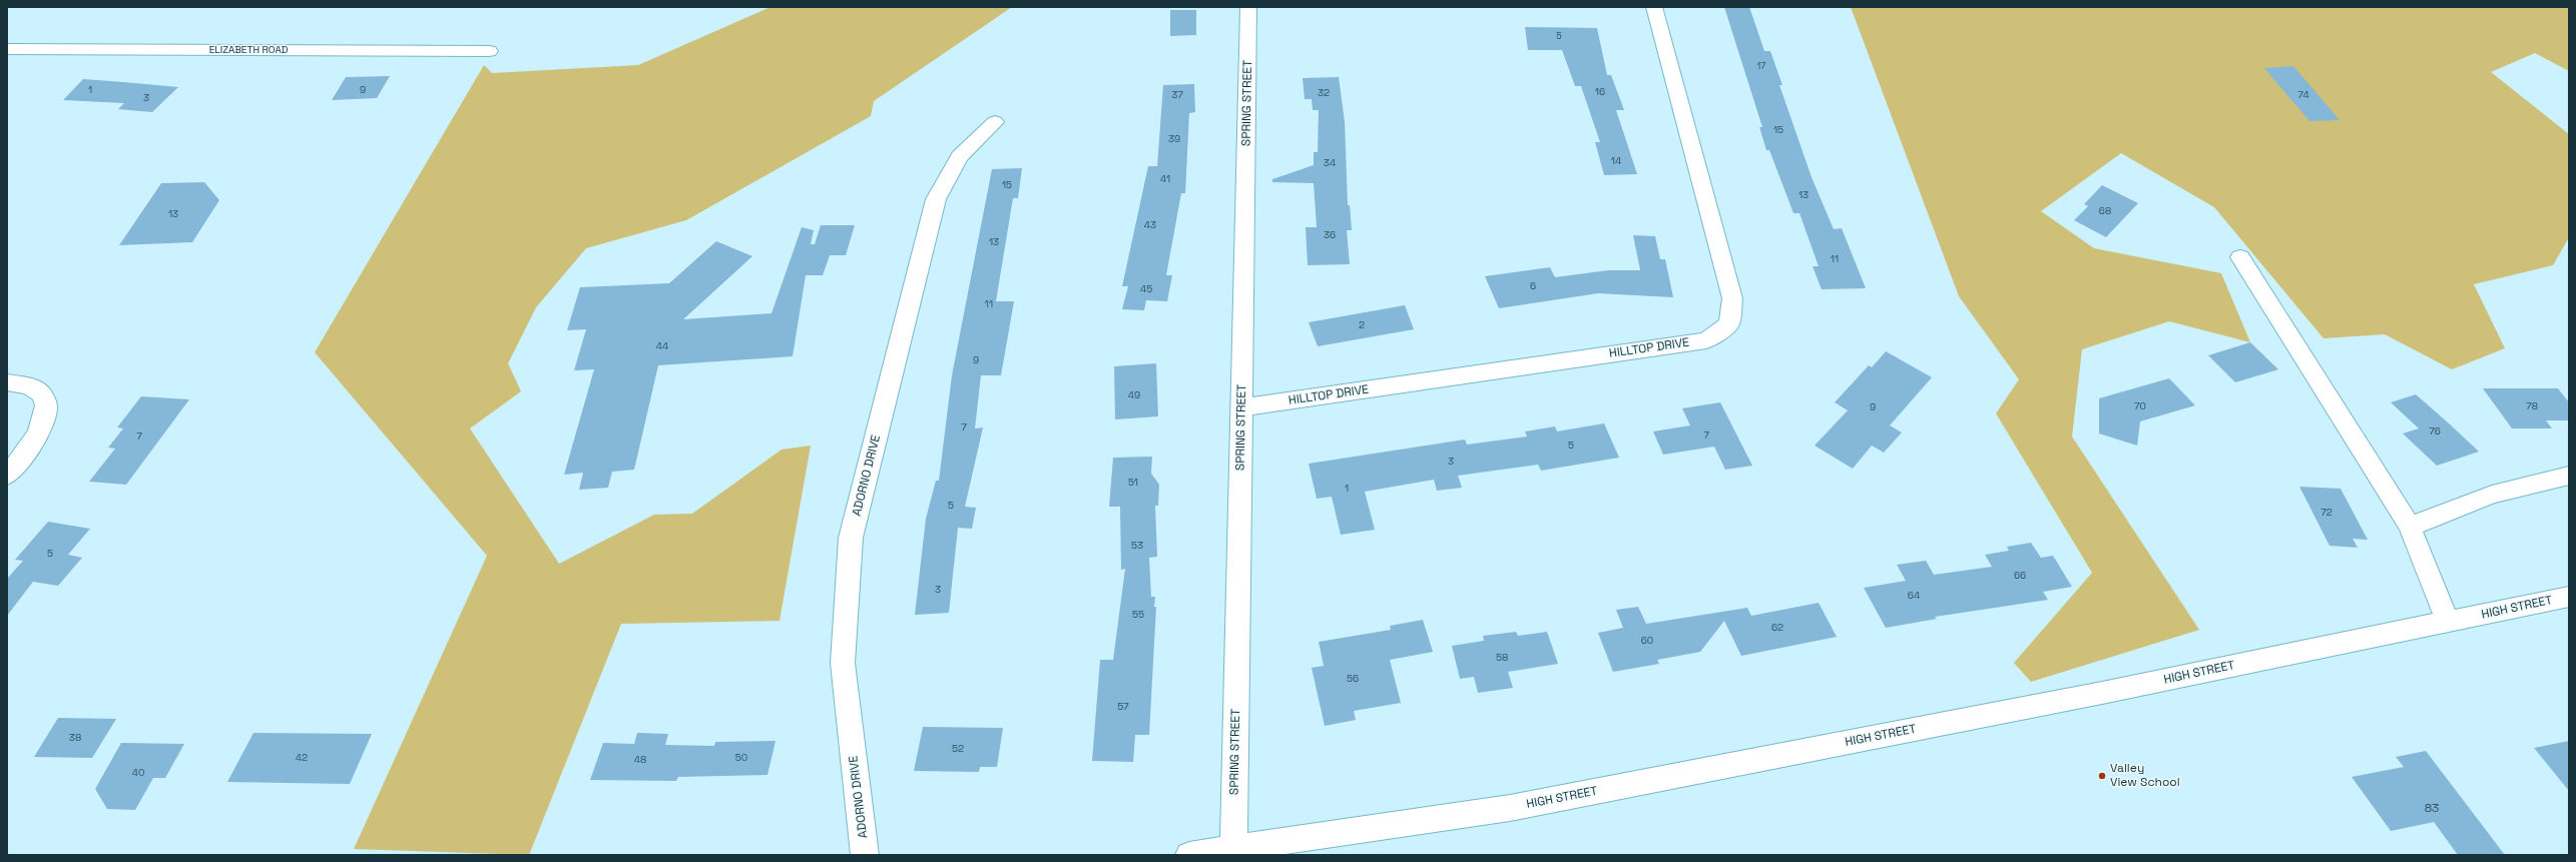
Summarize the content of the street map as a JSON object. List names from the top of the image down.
{
  "streets": {
    "street": [
      "ELIZABETH ROAD",
      "SPRING STREET",
      "HILLTOP DRIVE",
      "ADORNO DRIVE",
      "HIGH STREET"
    ]
  },
  "crossings": [
    ["SPRING STREET", "HILLTOP DRIVE"],
    ["SPRING STREET", "HIGH STREET"]
  ],
  "places": ["Valley View School"],
  "house_numbers": [
    "5",
    "17",
    "1",
    "9",
    "16",
    "32",
    "37",
    "74",
    "3",
    "15",
    "39",
    "14",
    "34",
    "41",
    "15",
    "13",
    "68",
    "13",
    "43",
    "36",
    "13",
    "11",
    "6",
    "45",
    "11",
    "2",
    "44",
    "9",
    "49",
    "70",
    "78",
    "9",
    "7",
    "76",
    "7",
    "7",
    "5",
    "3",
    "51",
    "1",
    "5",
    "72",
    "53",
    "5",
    "66",
    "3",
    "64",
    "55",
    "62",
    "60",
    "58",
    "56",
    "57",
    "38",
    "52",
    "42",
    "50",
    "48",
    "40",
    "83"
  ]
}
